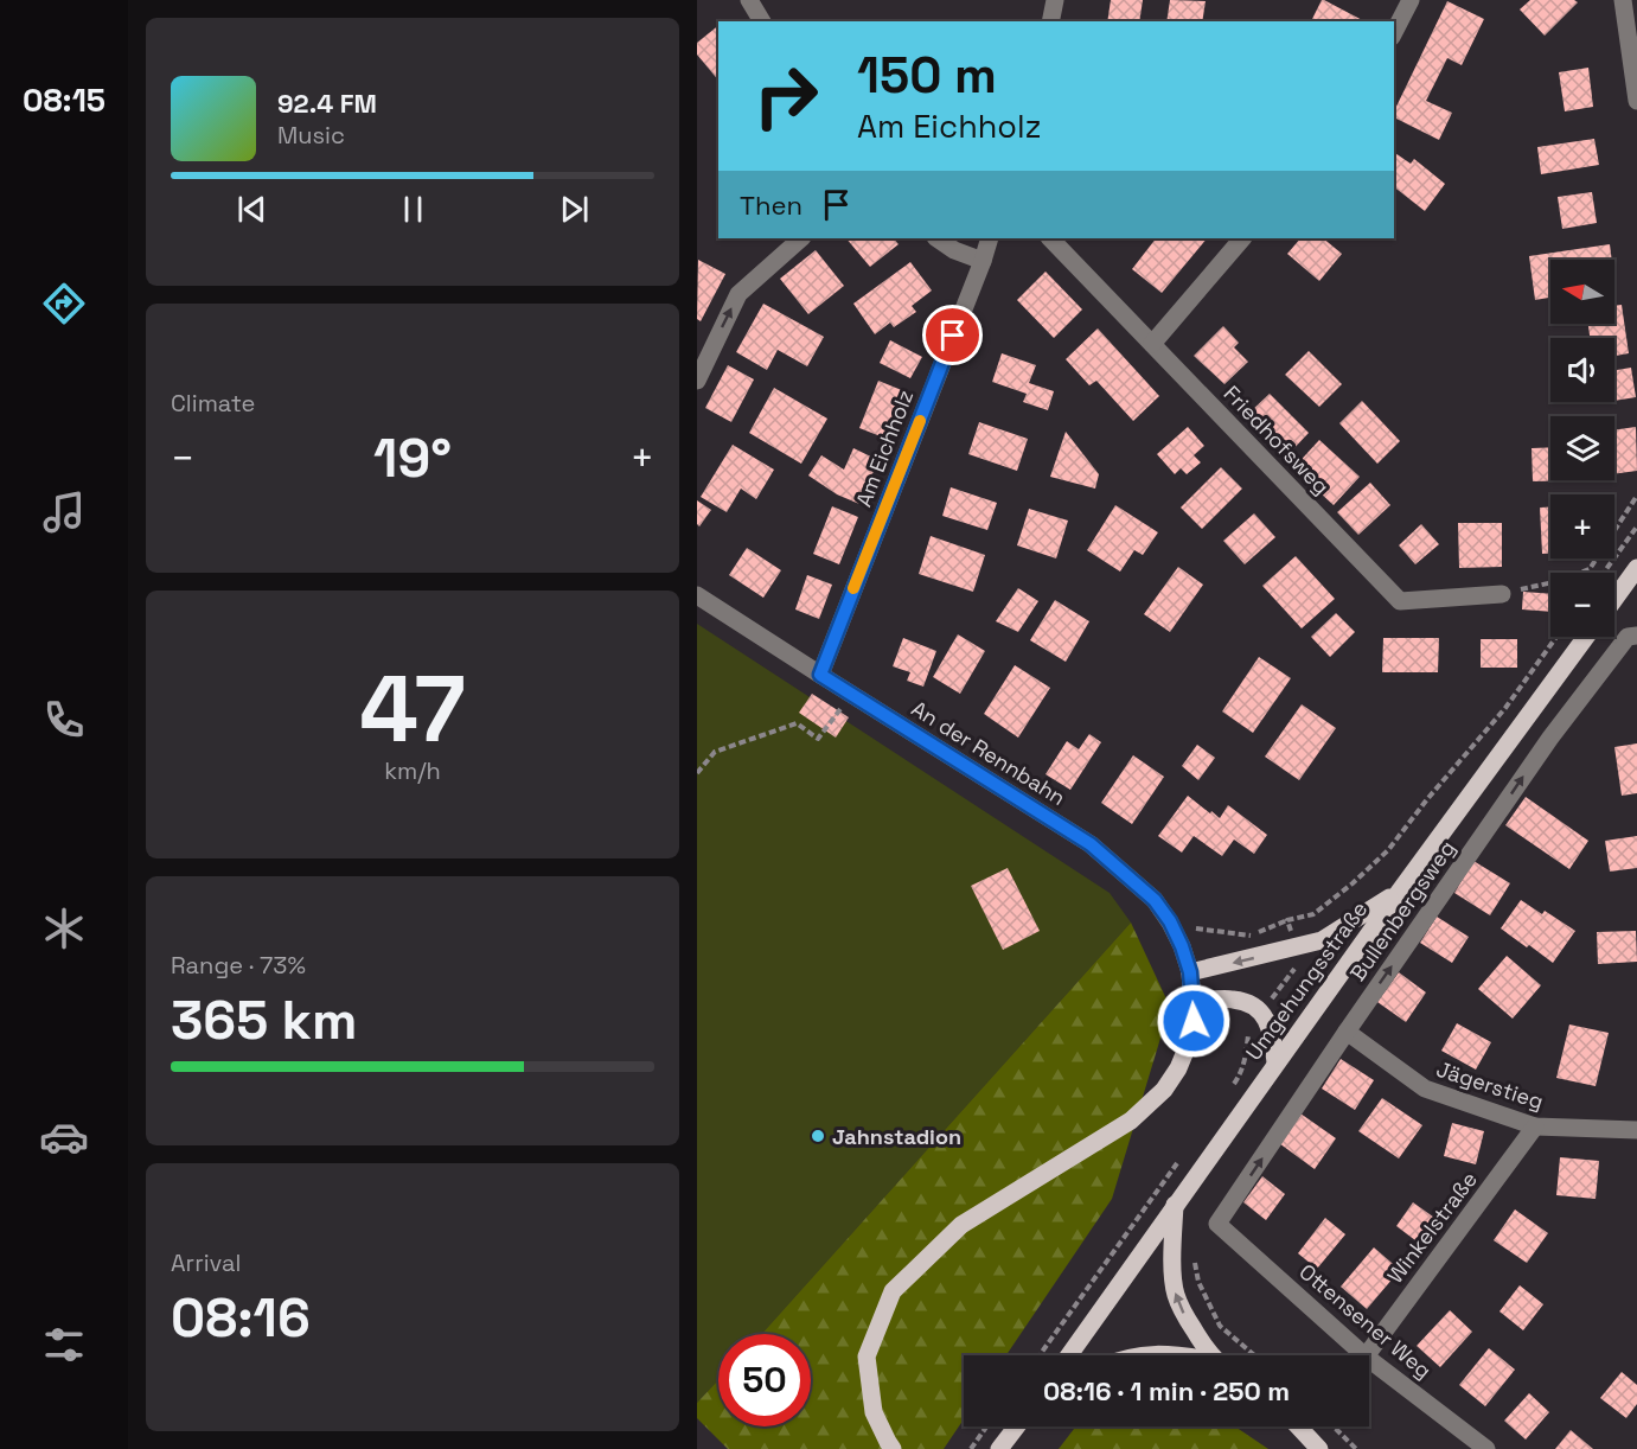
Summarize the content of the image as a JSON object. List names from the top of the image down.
{
  "streets": {
    "main road": ["An der Rennbahn", "Umgehungsstraße"],
    "street": [
      "Friedhofsweg",
      "Am Eichholz",
      "Bullenbergsweg",
      "Jägerstieg",
      "Winkelstraße",
      "Ottensener Weg"
    ]
  },
  "crossings": [
    ["Am Eichholz", "An der Rennbahn"],
    ["Bullenbergsweg", "Jägerstieg"],
    ["Bullenbergsweg", "Ottensener Weg"],
    ["Jägerstieg", "Winkelstraße"]
  ],
  "one_way": ["Bullenbergsweg"],
  "places": ["Jahnstadion"],
  "north": "left",
  "page": {
    "tabs": "08:15",
    "turn": ["150 m", "Am Eichholz"],
    "song": ["92.4 FM", "Music"],
    "then": "Then",
    "map_buttons": ["+", "−"],
    "tile": [
      "Climate",
      ["47", "km/h"],
      ["Range · 73%", "365 km"],
      ["Arrival", "08:16"]
    ],
    "heat": ["−", "19°", "+"],
    "limit": "50",
    "trip": "08:16 · 1 min · 250 m"
  }
}
